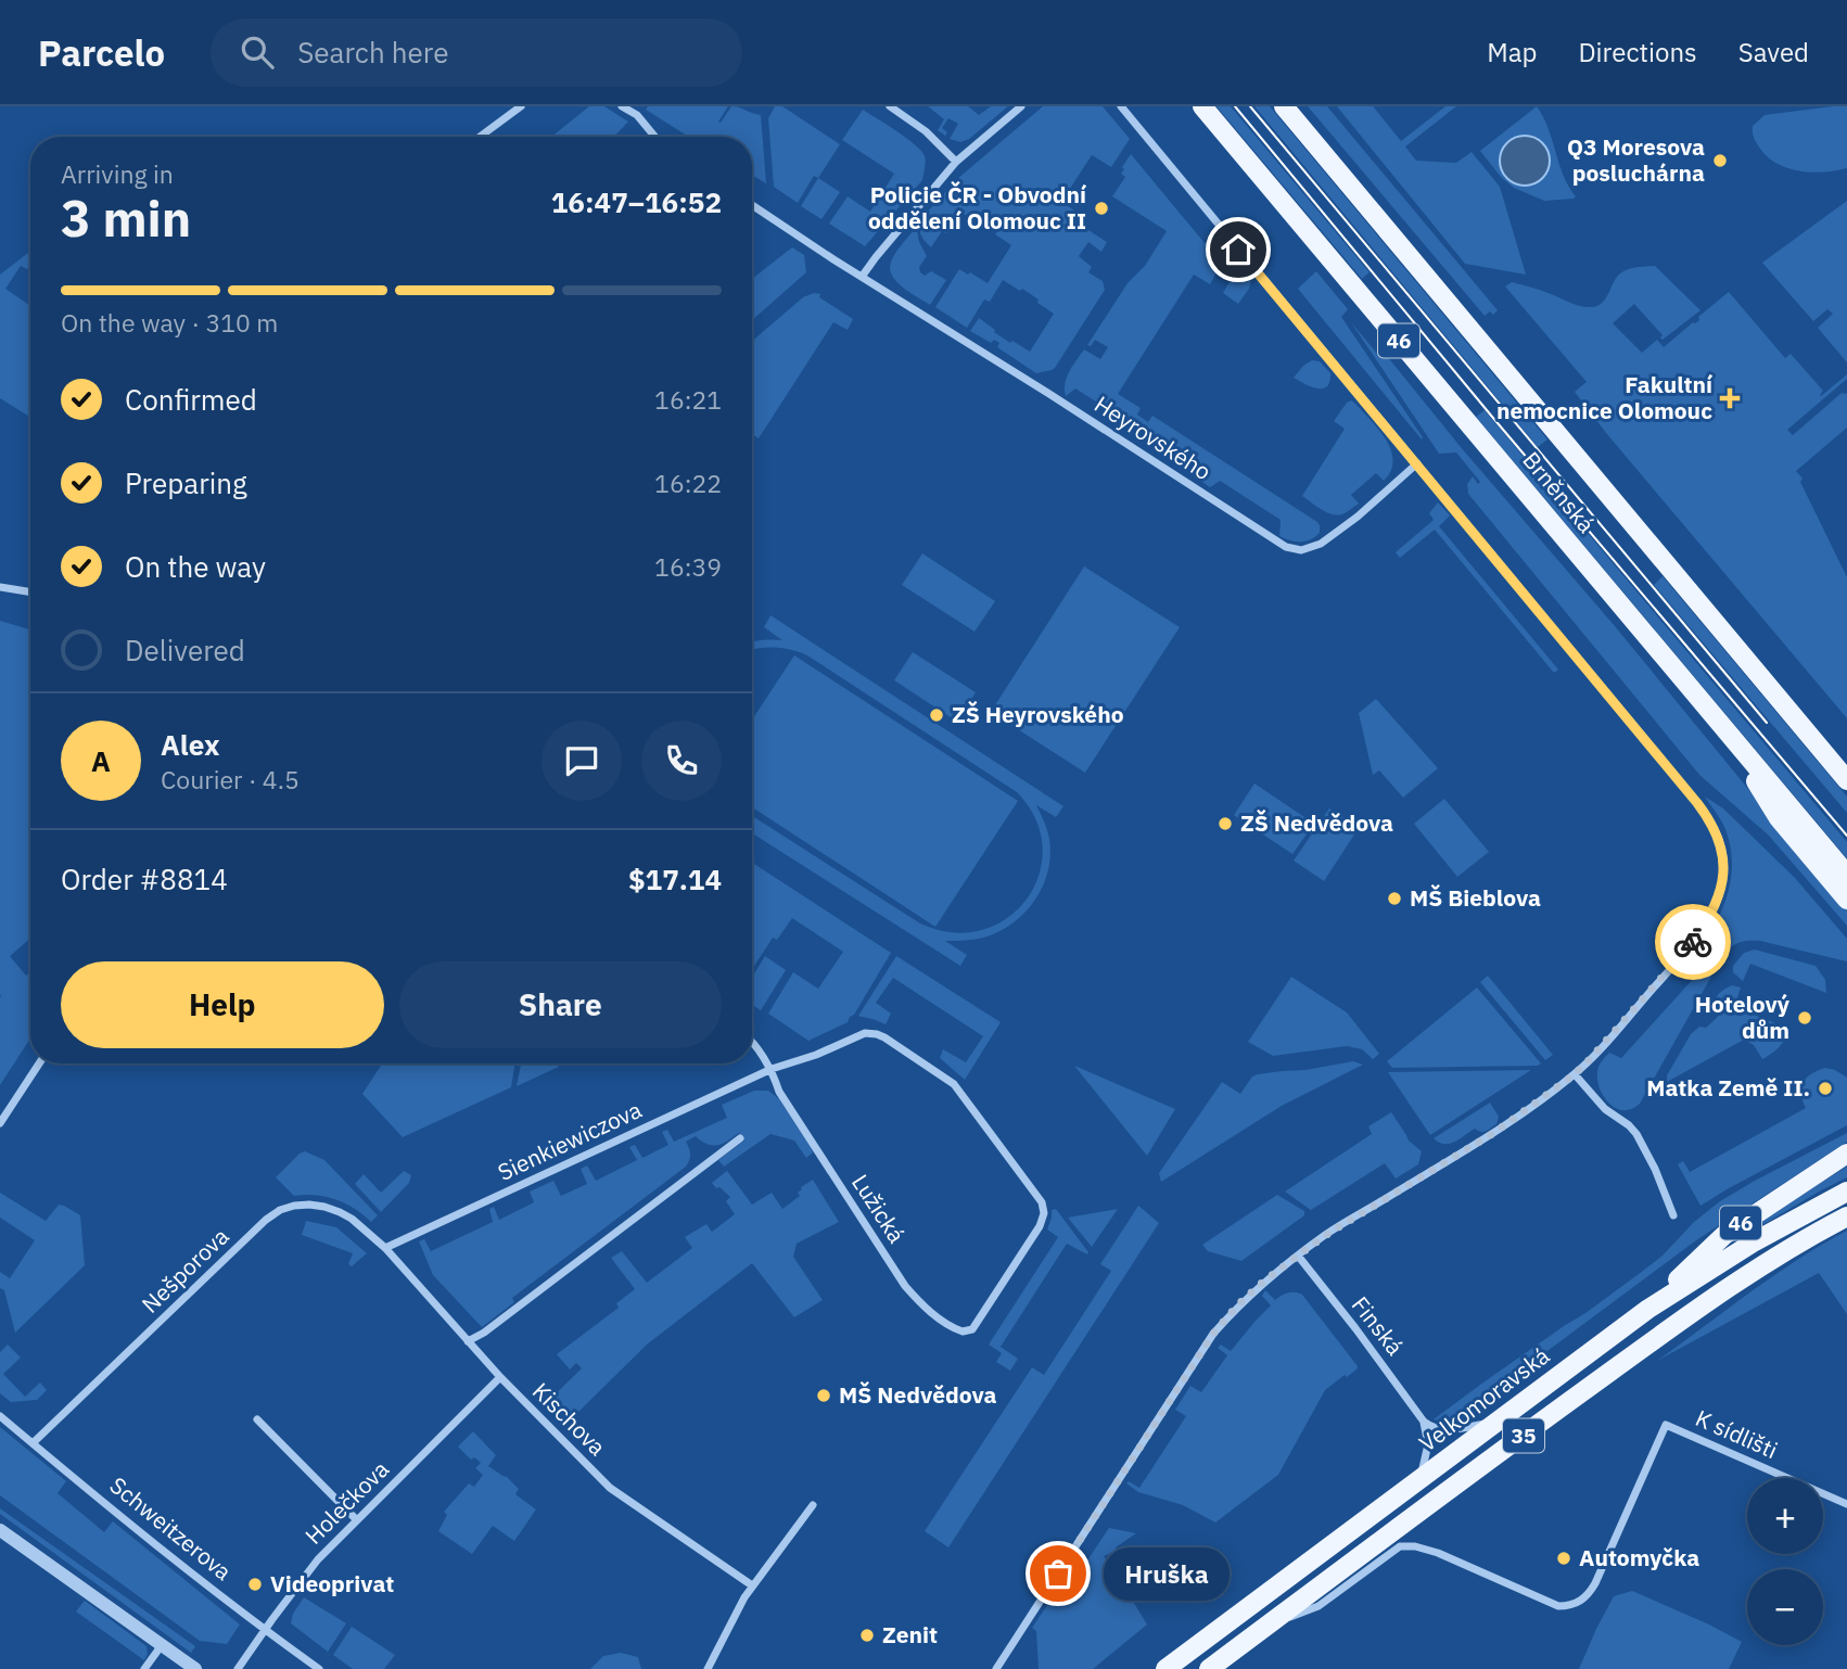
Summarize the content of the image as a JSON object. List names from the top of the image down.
{
  "streets": {
    "main road": [
      "46",
      "Brněnská",
      "Velkomoravská",
      "35"
    ],
    "street": [
      "Heyrovského",
      "Sienkiewiczova",
      "Lužická",
      "Nešporova",
      "Finská",
      "Kischova",
      "K sídlišti",
      "Holečkova",
      "Schweitzerova"
    ]
  },
  "crossings": [
    ["46", "Brněnská"],
    ["46", "Velkomoravská"],
    ["Sienkiewiczova", "Lužická"],
    ["Sienkiewiczova", "Nešporova"],
    ["Sienkiewiczova", "Kischova"],
    ["Nešporova", "Kischova"],
    ["Nešporova", "Schweitzerova"],
    ["Kischova", "Holečkova"],
    ["K sídlišti", "35"],
    ["Holečkova", "Schweitzerova"]
  ],
  "places": {
    "other": [
      "Q3 Moresova posluchárna",
      "Policie ČR - Obvodní oddělení Olomouc II",
      "ZŠ Heyrovského",
      "ZŠ Nedvědova",
      "MŠ Bieblova",
      "Hotelový dům",
      "Matka Země II.",
      "MŠ Nedvědova",
      "Automyčka",
      "Hruška",
      "Videoprivat",
      "Zenit"
    ],
    "health": ["Fakultní nemocnice Olomouc"]
  },
  "page": {
    "header": "Parcelo",
    "search": "Search here",
    "nav": ["Map", "Directions", "Saved"],
    "heading": ["3 min", "Arriving in", "16:47–16:52"],
    "panel": [
      "Alex",
      "Courier · 4.5",
      "Order #8814",
      "$17.14"
    ],
    "bar": "On the way · 310 m",
    "list": [
      ["Confirmed", "16:21"],
      ["Preparing", "16:22"],
      ["On the way", "16:39"],
      "Delivered"
    ],
    "round": "A",
    "buttons": ["Help", "Share"],
    "map_buttons": ["+", "−"],
    "bubble": "Hruška"
  }
}
